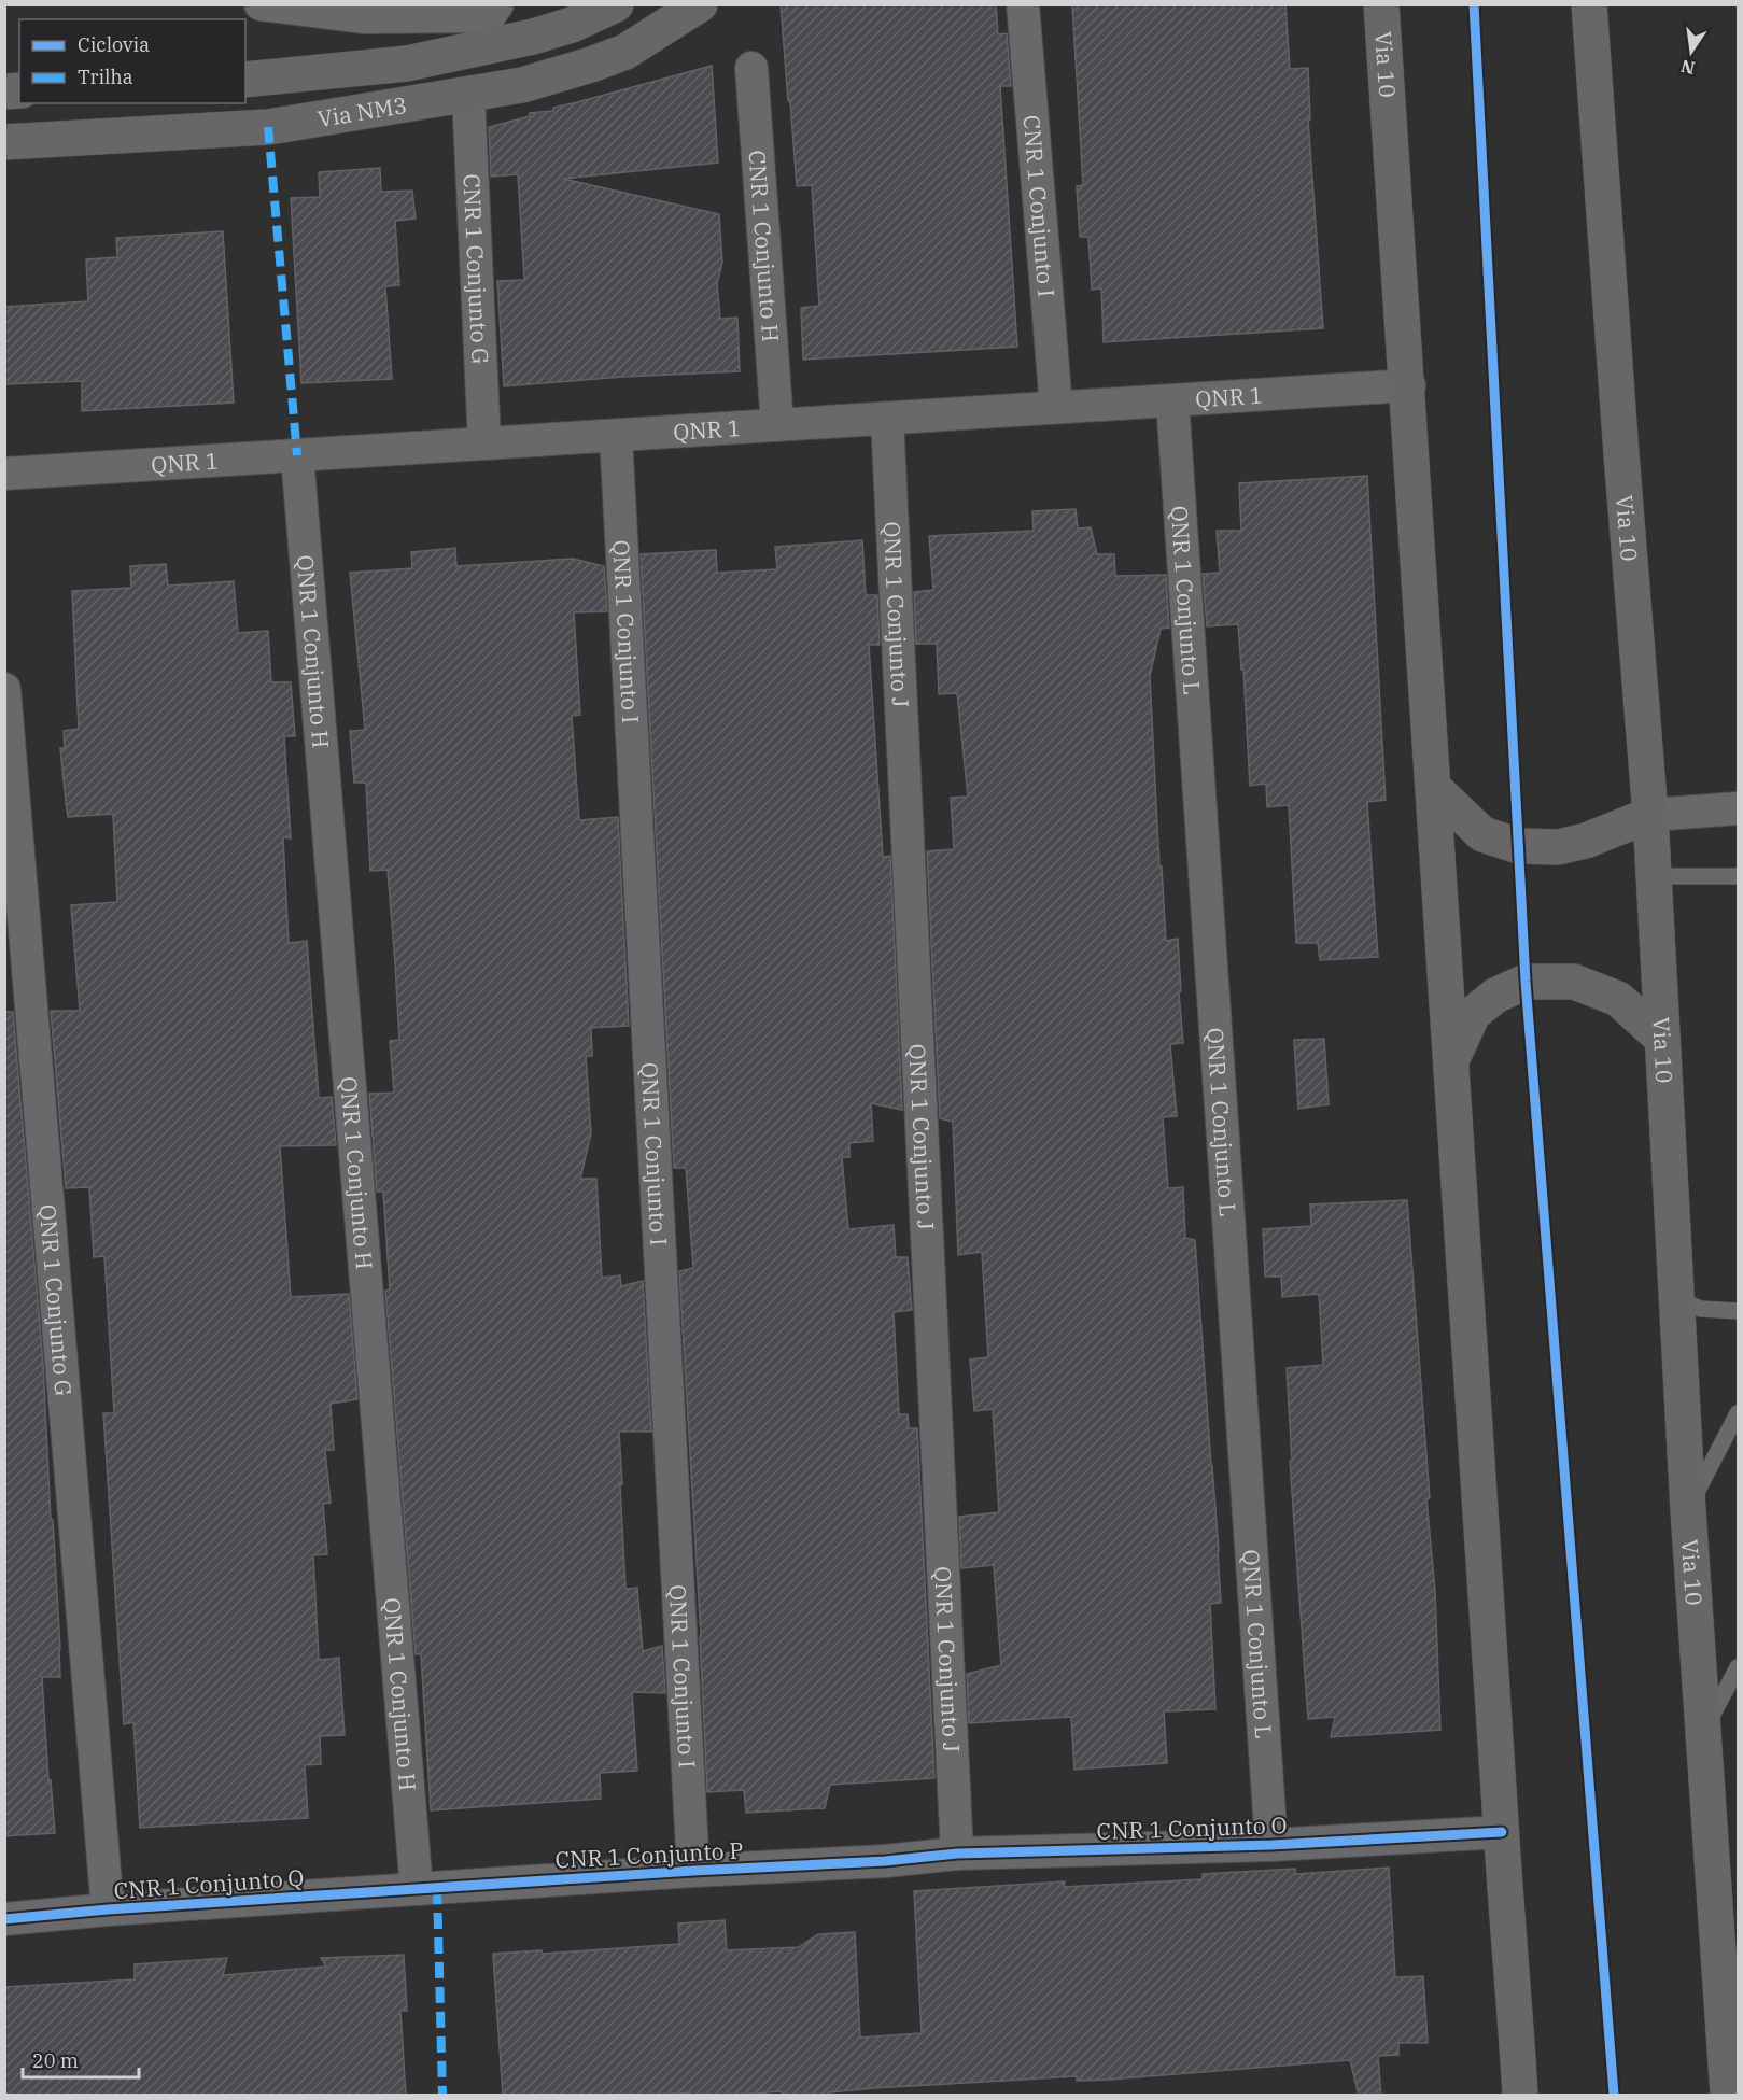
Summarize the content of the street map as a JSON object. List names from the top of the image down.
{
  "streets": {
    "main road": ["Via 10", "Via NM3"],
    "street": [
      "CNR 1 Conjunto I",
      "CNR 1 Conjunto H",
      "CNR 1 Conjunto G",
      "QNR 1",
      "QNR 1 Conjunto L",
      "QNR 1 Conjunto J",
      "QNR 1 Conjunto I",
      "QNR 1 Conjunto H",
      "QNR 1 Conjunto G",
      "CNR 1 Conjunto O",
      "CNR 1 Conjunto P",
      "CNR 1 Conjunto Q"
    ]
  },
  "crossings": [
    ["Via 10", "QNR 1"],
    ["Via 10", "CNR 1 Conjunto O"],
    ["Via NM3", "CNR 1 Conjunto G"],
    ["CNR 1 Conjunto I", "QNR 1"],
    ["CNR 1 Conjunto H", "QNR 1"],
    ["CNR 1 Conjunto G", "QNR 1"],
    ["QNR 1", "QNR 1 Conjunto L"],
    ["QNR 1", "QNR 1 Conjunto J"],
    ["QNR 1", "QNR 1 Conjunto I"],
    ["QNR 1", "QNR 1 Conjunto H"],
    ["QNR 1 Conjunto L", "CNR 1 Conjunto O"],
    ["QNR 1 Conjunto J", "CNR 1 Conjunto O"],
    ["QNR 1 Conjunto I", "CNR 1 Conjunto P"],
    ["QNR 1 Conjunto H", "CNR 1 Conjunto P"],
    ["QNR 1 Conjunto H", "CNR 1 Conjunto Q"],
    ["QNR 1 Conjunto G", "CNR 1 Conjunto Q"],
    ["CNR 1 Conjunto O", "CNR 1 Conjunto P"],
    ["CNR 1 Conjunto P", "CNR 1 Conjunto Q"]
  ],
  "legend": ["Ciclovia", "Trilha"],
  "scale_bar": "20 m",
  "north": "bottom"
}
